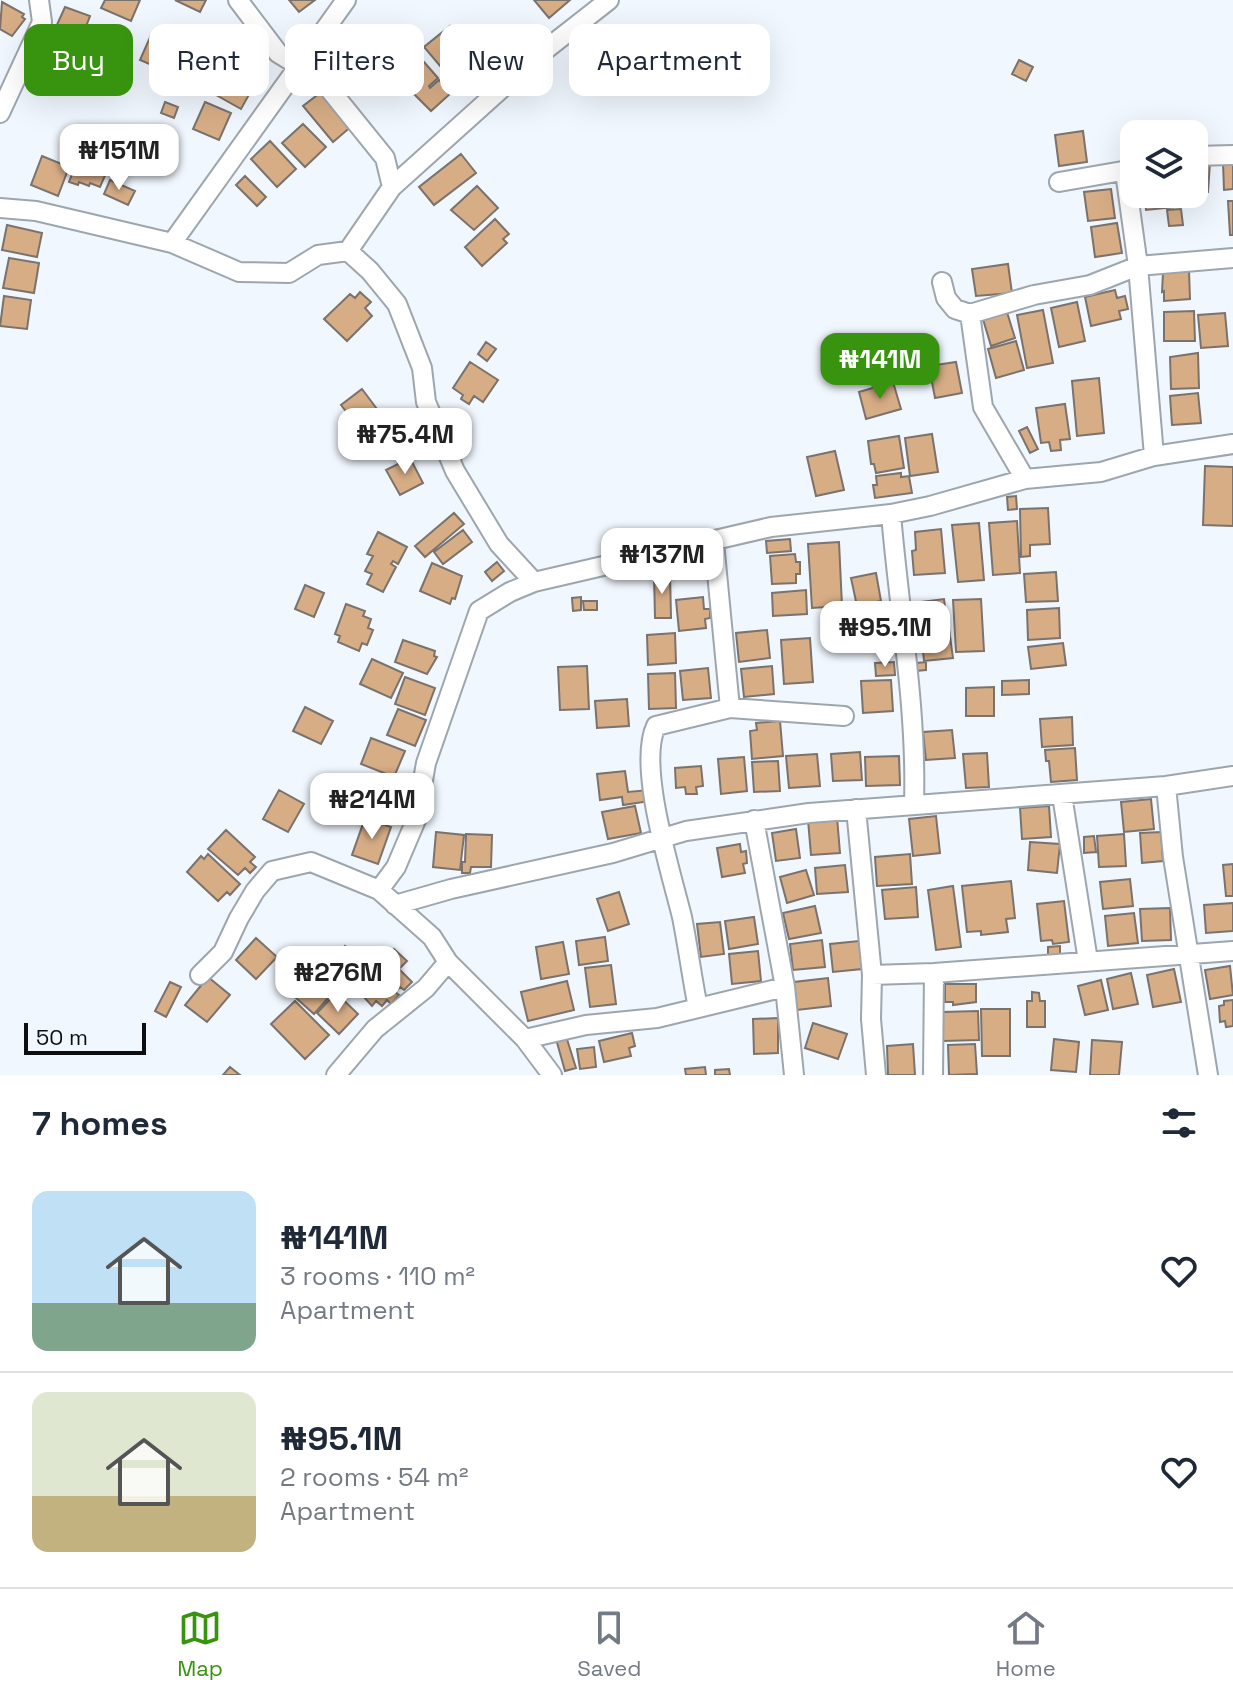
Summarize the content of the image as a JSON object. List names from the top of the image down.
{
  "scale_bar": "50 m",
  "page": {
    "chip": [
      "Buy",
      "Rent",
      "Filters",
      "New",
      "Apartment"
    ],
    "price": [
      "₦151M",
      "₦141M",
      "₦75.4M",
      "₦137M",
      "₦95.1M",
      "₦214M",
      "₦276M"
    ],
    "scale": "50 m",
    "heading": "7 homes",
    "list": [
      {
        "name": "₦141M",
        "note": "3 rooms · 110 m² · Apartment"
      },
      {
        "name": "₦95.1M",
        "note": "2 rooms · 54 m² · Apartment"
      }
    ],
    "tabs": ["Map", "Saved", "Home"]
  }
}
